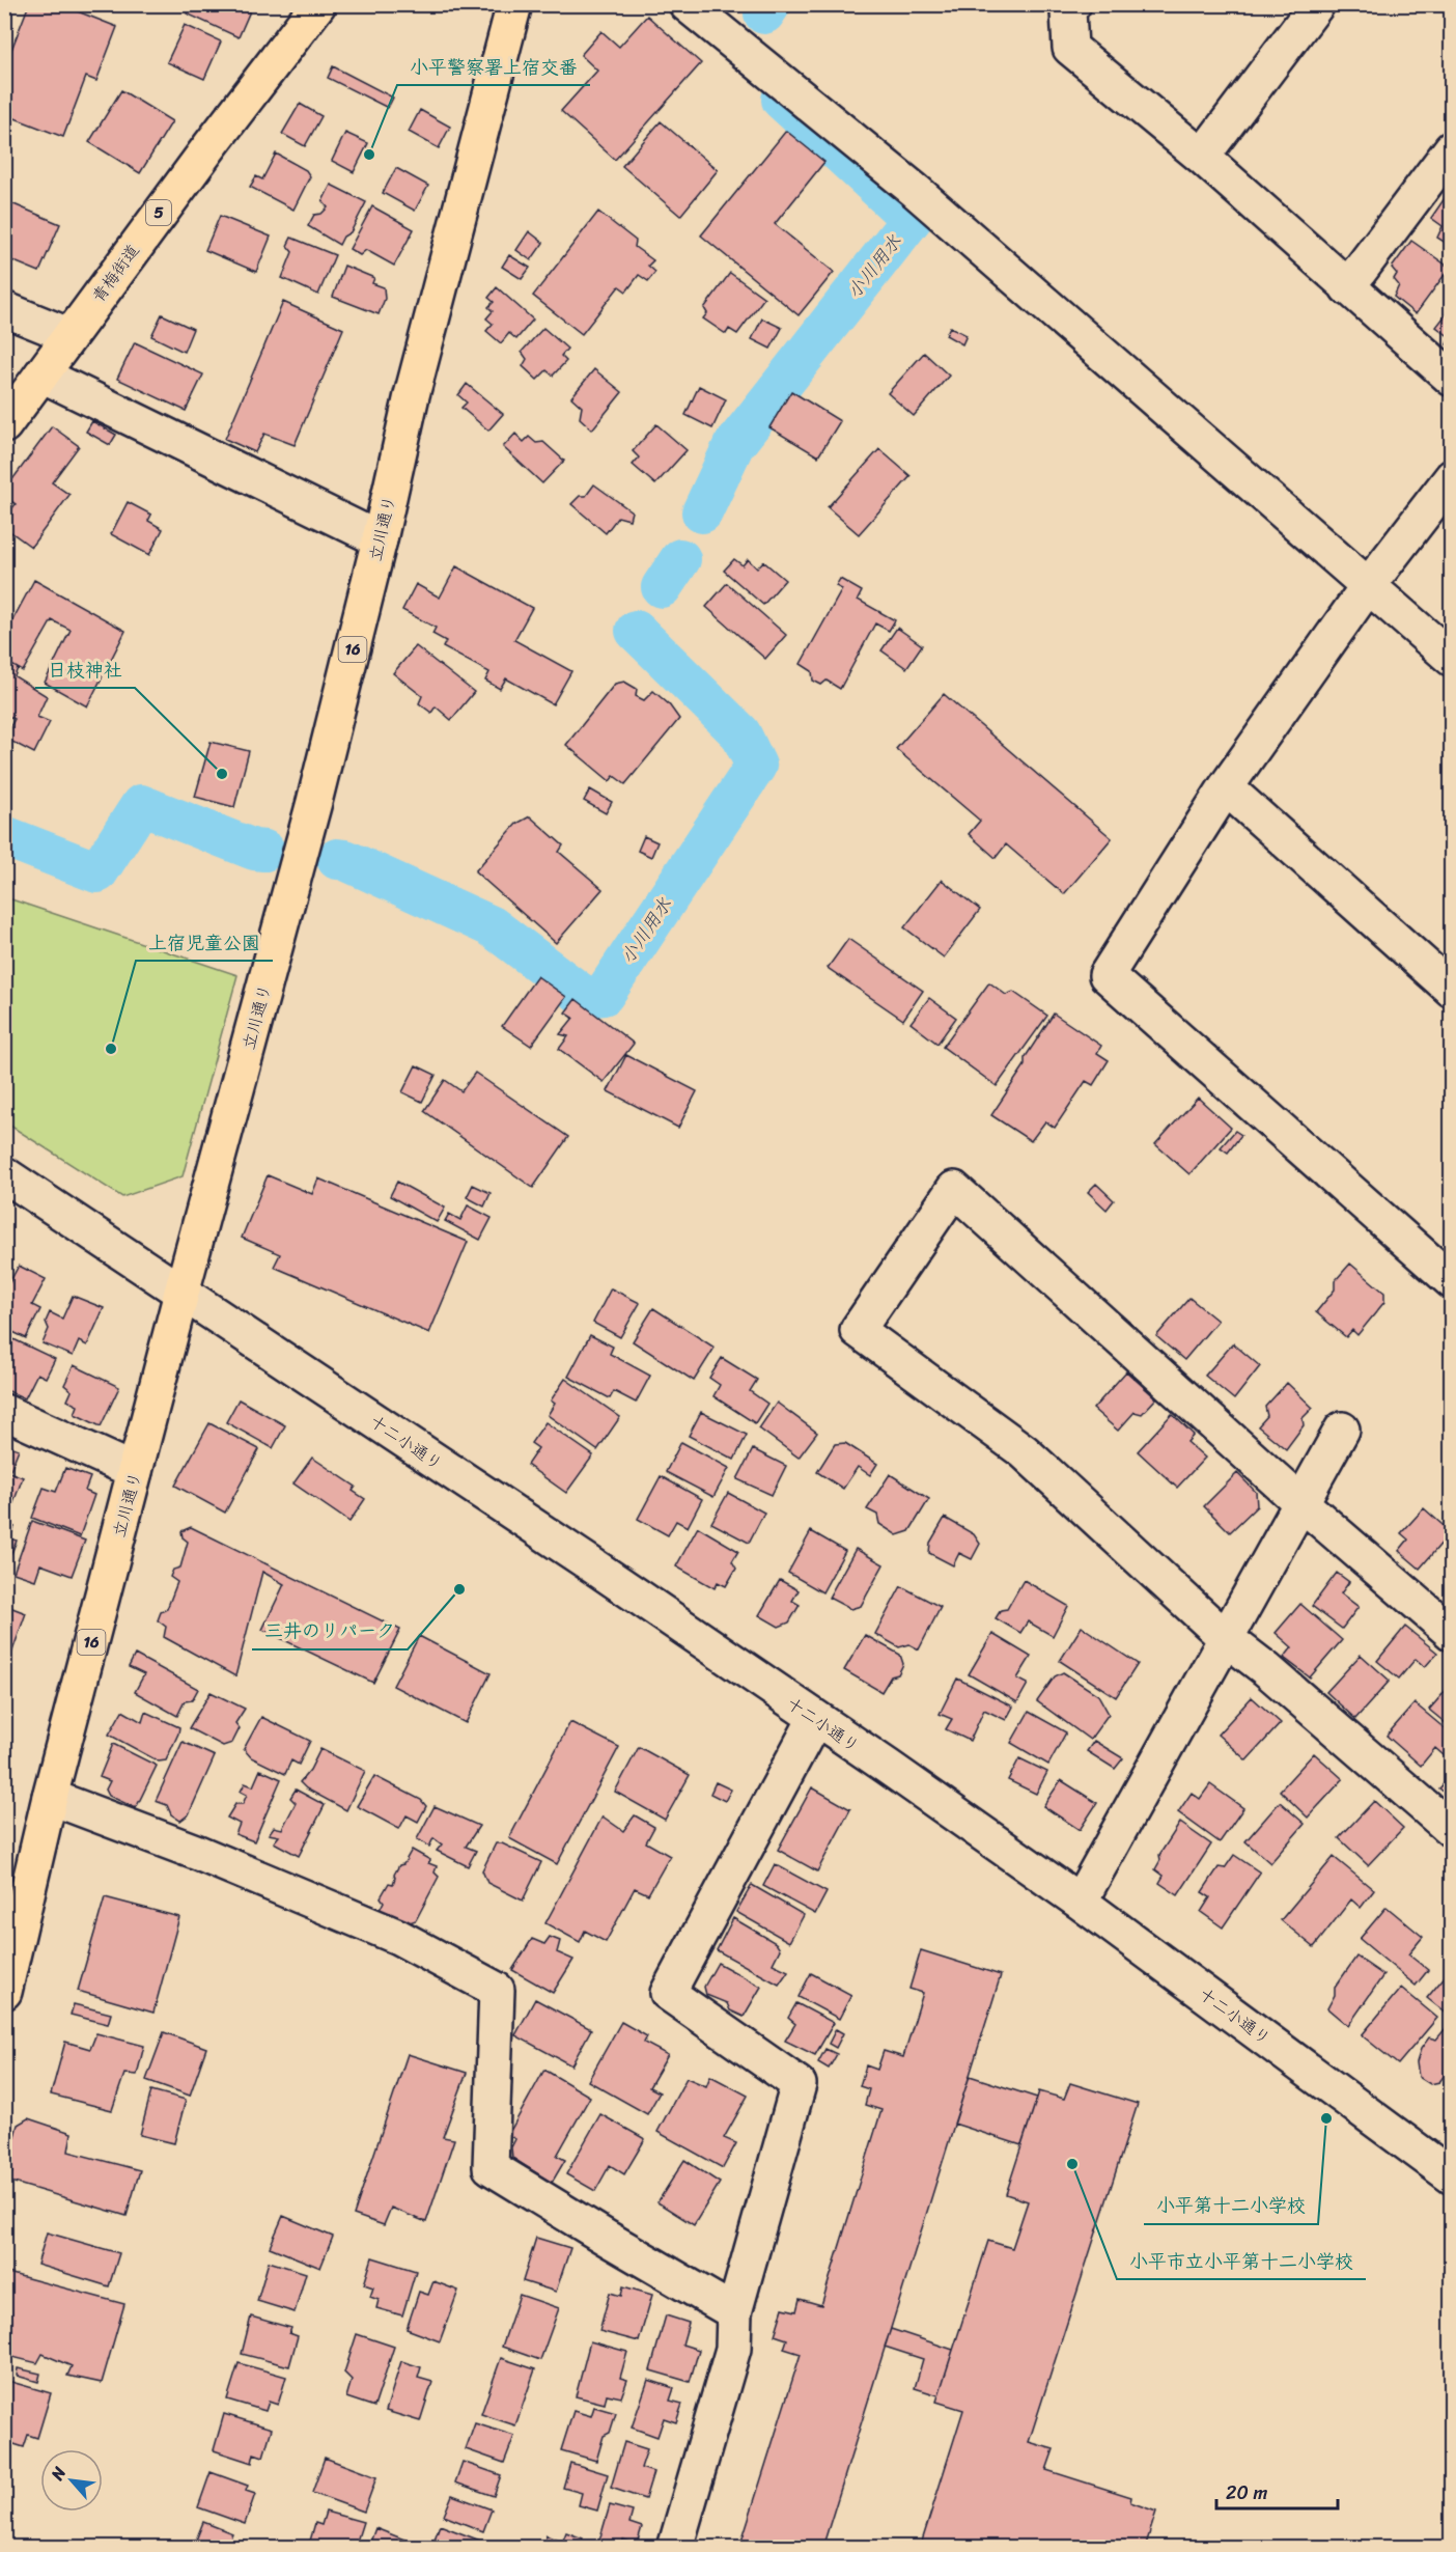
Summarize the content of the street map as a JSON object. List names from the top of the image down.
{
  "streets": {
    "main road": [
      "5",
      "青梅街道",
      "立川通り",
      "16"
    ],
    "street": ["十二小通り"]
  },
  "crossings": [
    ["立川通り", "十二小通り"]
  ],
  "water": ["小川用水"],
  "places": [
    "小平警察署上宿交番",
    "日枝神社",
    "上宿児童公園",
    "三井のリパーク",
    "小平第十二小学校",
    "小平市立小平第十二小学校"
  ],
  "scale_bar": "20 m",
  "north": "top left"
}
